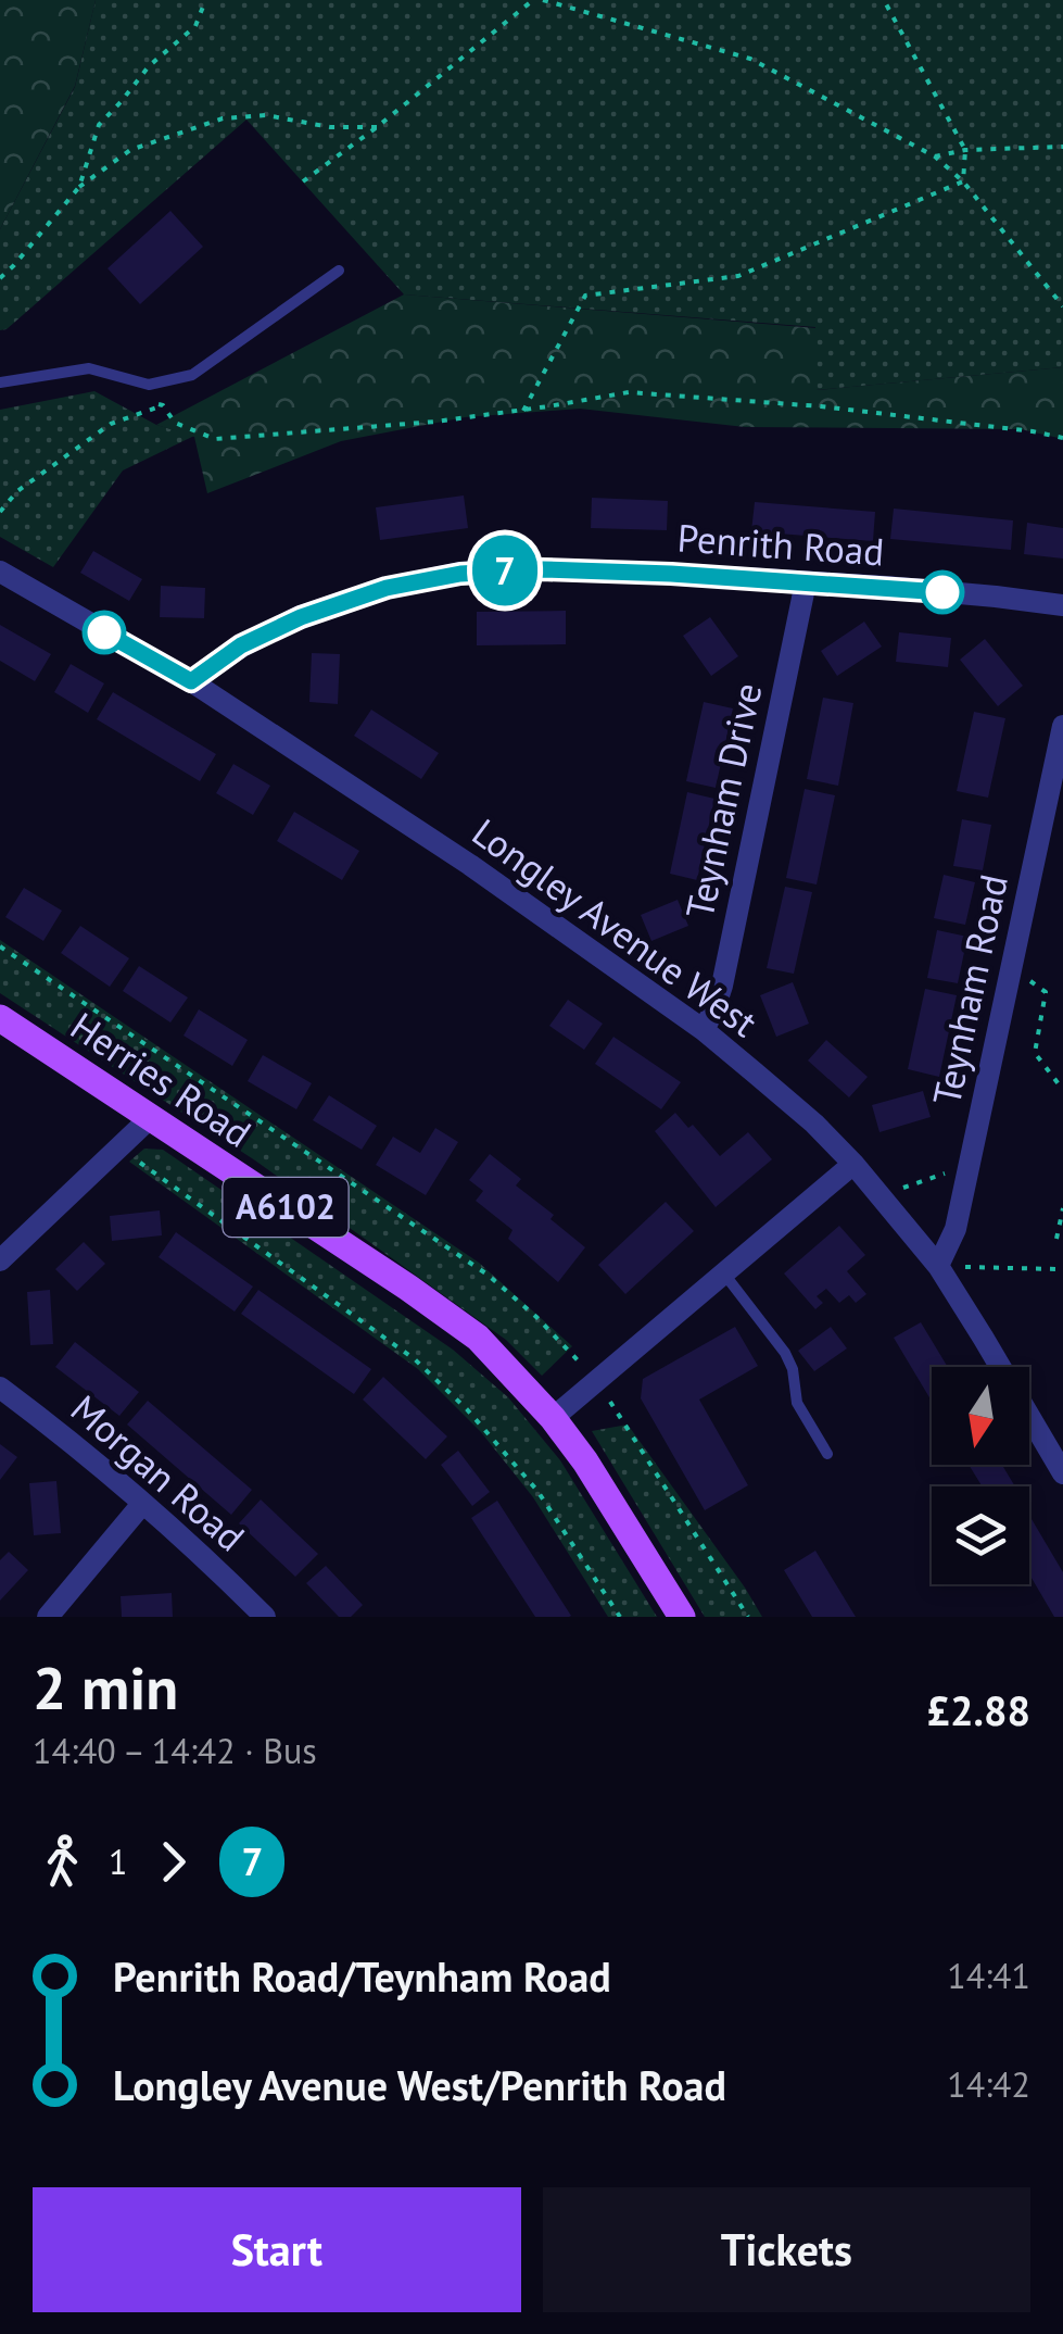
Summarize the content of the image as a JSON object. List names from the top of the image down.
{
  "streets": {
    "main road": ["Herries Road", "A6102"],
    "street": [
      "Penrith Road",
      "Teynham Drive",
      "Longley Avenue West",
      "Teynham Road",
      "Morgan Road"
    ]
  },
  "crossings": [
    ["Penrith Road", "Teynham Drive"],
    ["Penrith Road", "Longley Avenue West"],
    ["Teynham Drive", "Longley Avenue West"],
    ["Longley Avenue West", "Teynham Road"]
  ],
  "lines": ["bus line 7"],
  "north": "bottom",
  "page": {
    "on_map": "7",
    "heading": ["2 min", "14:40 – 14:42 · Bus", "£2.88"],
    "legs": ["1", "7"],
    "list": [
      {
        "name": "Penrith Road/Teynham Road",
        "value": "14:41"
      },
      {
        "name": "Longley Avenue West/Penrith Road",
        "value": "14:42"
      }
    ],
    "buttons": ["Start", "Tickets"]
  }
}
